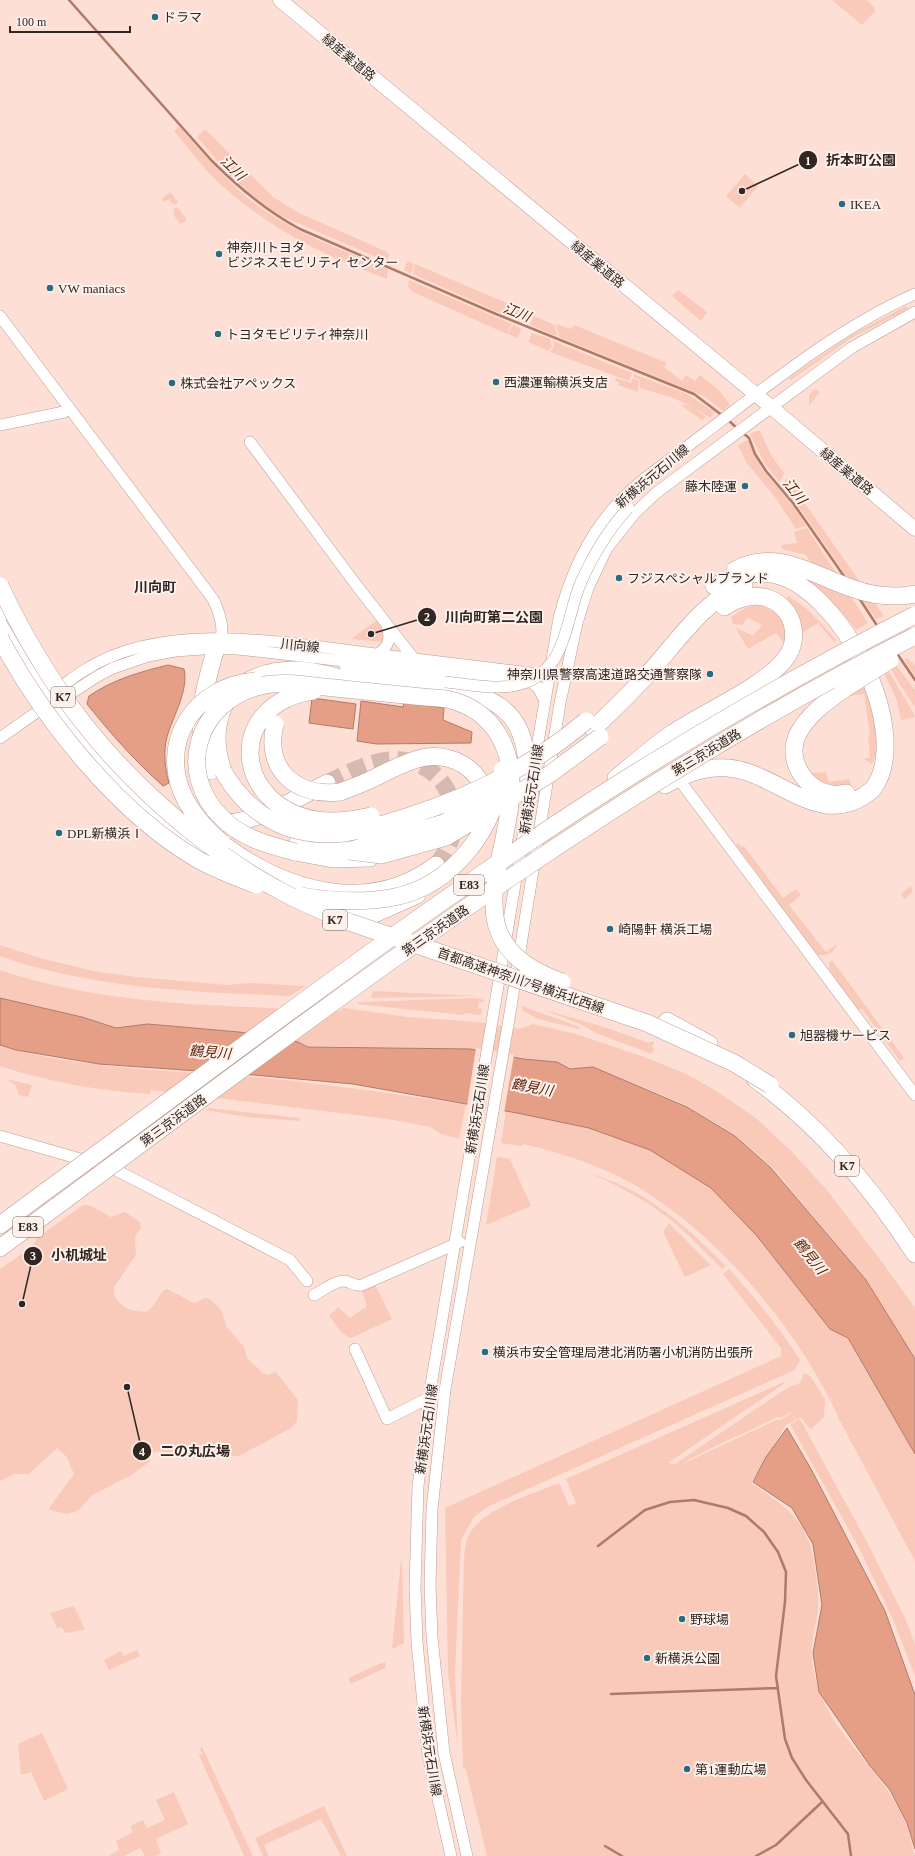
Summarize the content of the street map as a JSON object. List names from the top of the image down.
{
  "streets": {
    "highway": [
      "K7",
      "第三京浜道路",
      "E83",
      "首都高速神奈川7号横浜北西線"
    ],
    "main road": ["緑産業道路"],
    "street": ["新横浜元石川線", "川向線"]
  },
  "crossings": [
    ["緑産業道路", "新横浜元石川線"],
    ["新横浜元石川線", "川向線"],
    ["K7", "首都高速神奈川7号横浜北西線"]
  ],
  "districts": ["川向町"],
  "water": ["江川", "鶴見川"],
  "places": [
    "ドラマ",
    "折本町公園",
    "IKEA",
    "神奈川トヨタ ビジネスモビリティ センター",
    "VW maniacs",
    "トヨタモビリティ神奈川",
    "西濃運輸横浜支店",
    "株式会社アペックス",
    "藤木陸運",
    "フジスペシャルブランド",
    "川向町第二公園",
    "神奈川県警察高速道路交通警察隊",
    "DPL新横浜Ⅰ",
    "崎陽軒 横浜工場",
    "旭器機サービス",
    "小机城址",
    "横浜市安全管理局港北消防署小机消防出張所",
    "二の丸広場",
    "野球場",
    "新横浜公園",
    "第1運動広場"
  ],
  "scale_bar": "100 m"
}
